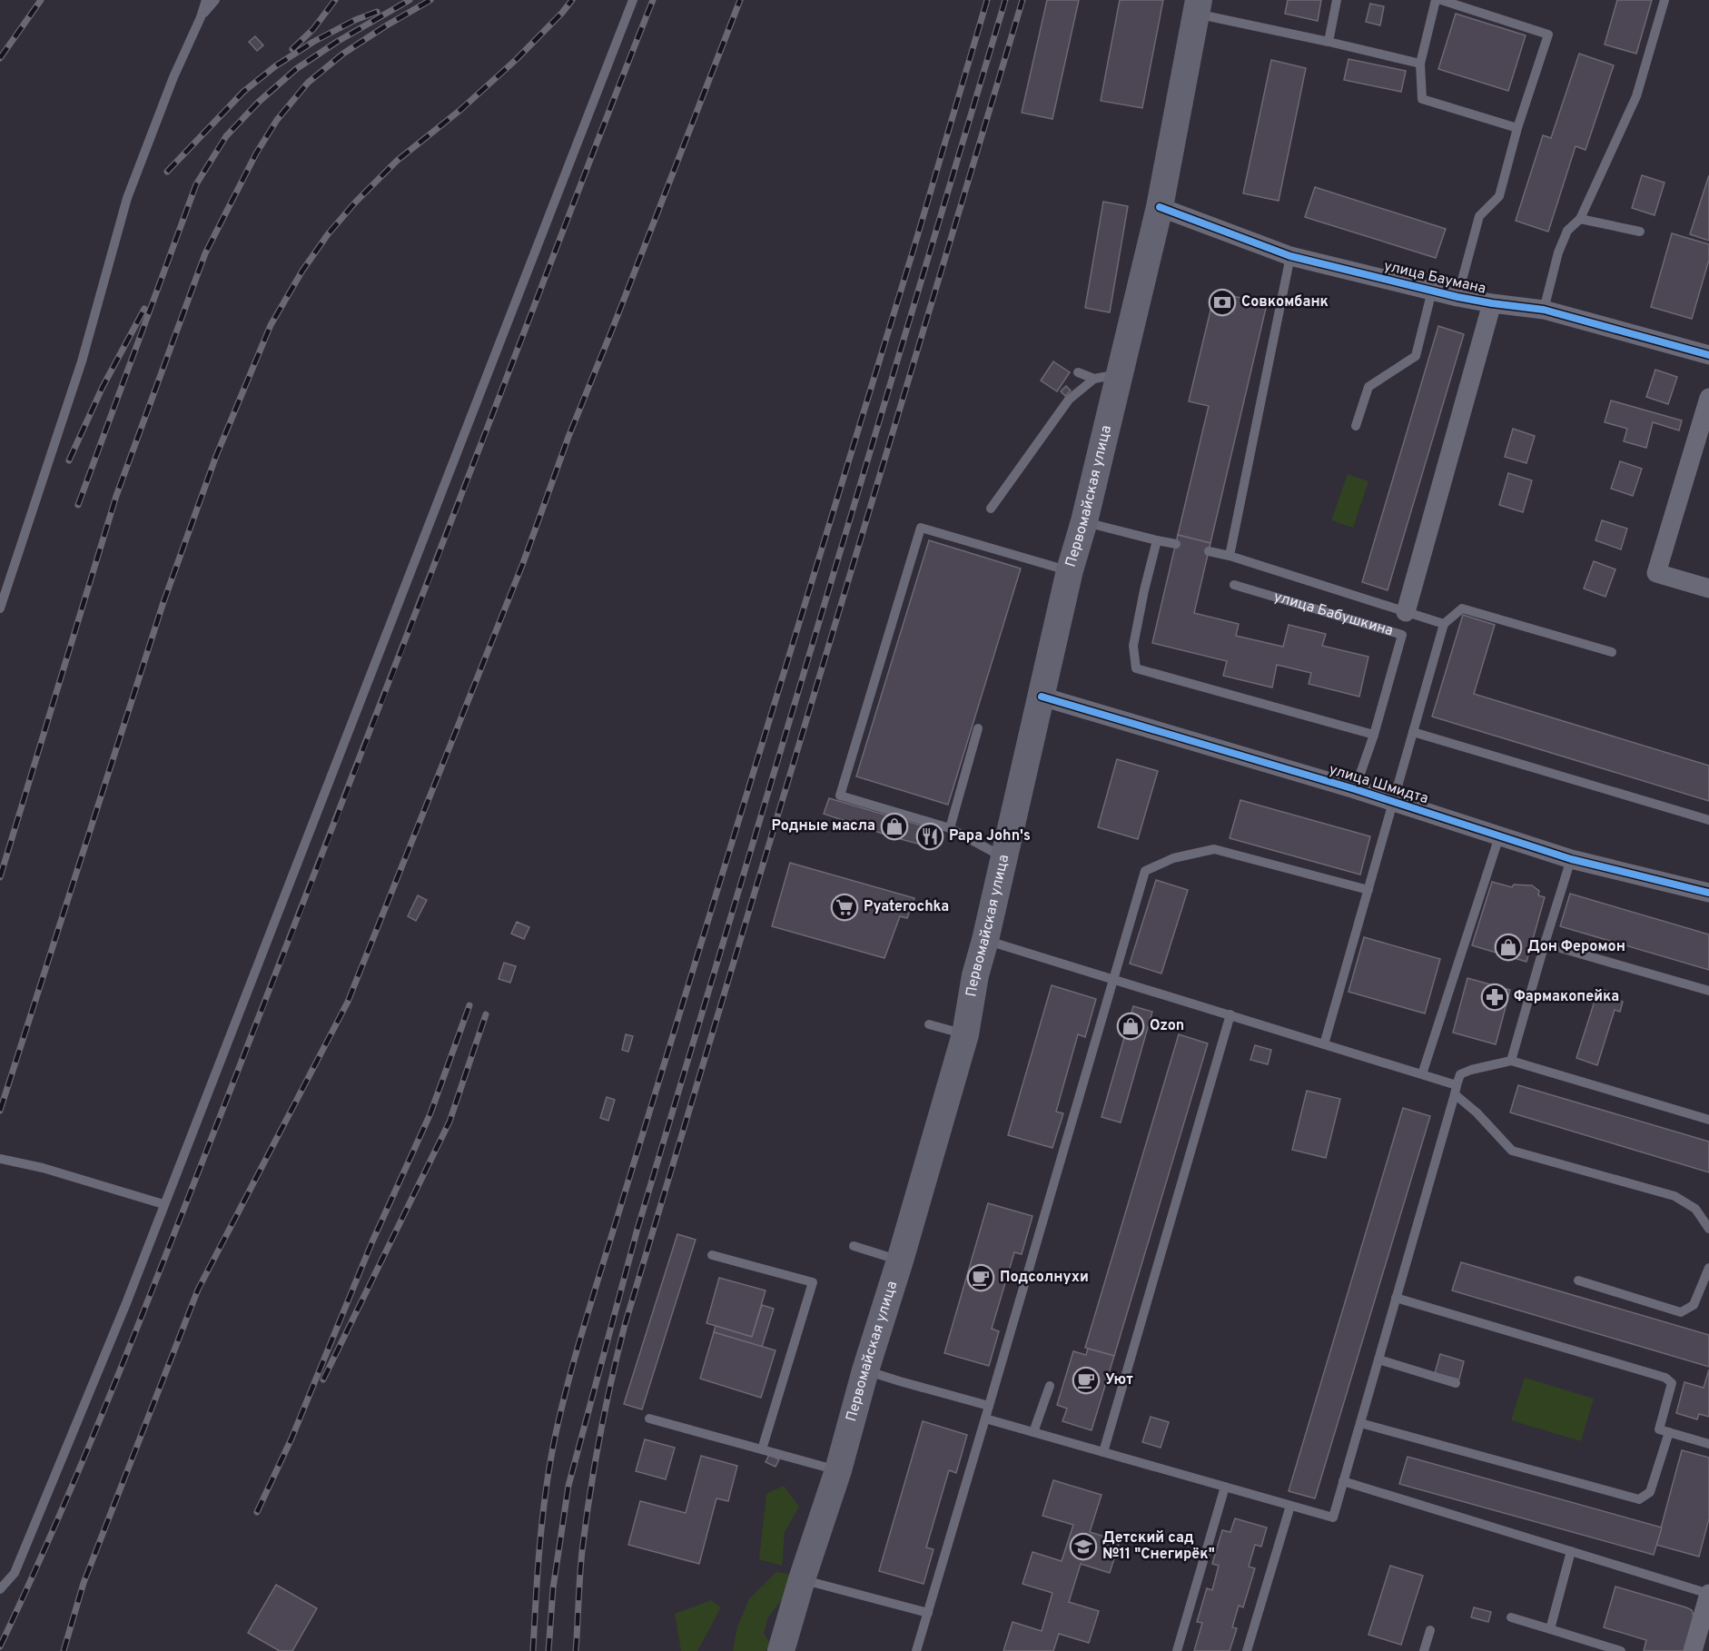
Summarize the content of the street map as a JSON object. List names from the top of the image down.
{
  "streets": {
    "main road": ["Первомайская улица"],
    "street": ["улица Баумана", "улица Бабушкина", "улица Шмидта"]
  },
  "crossings": [
    ["улица Баумана", "Первомайская улица"],
    ["улица Баумана", "улица Бабушкина"],
    ["Первомайская улица", "улица Шмидта"],
    ["улица Бабушкина", "улица Шмидта"]
  ],
  "places": {
    "bank": ["Совкомбанк"],
    "shop": ["Родные масла", "Дон Феромон", "Ozon"],
    "restaurant": ["Papa John's"],
    "supermarket": ["Pyaterochka"],
    "pharmacy": ["Фармакопейка"],
    "cafe": ["Подсолнухи", "Уют"],
    "school or university": ["Детский сад №11 \"Снегирёк\""]
  }
}
